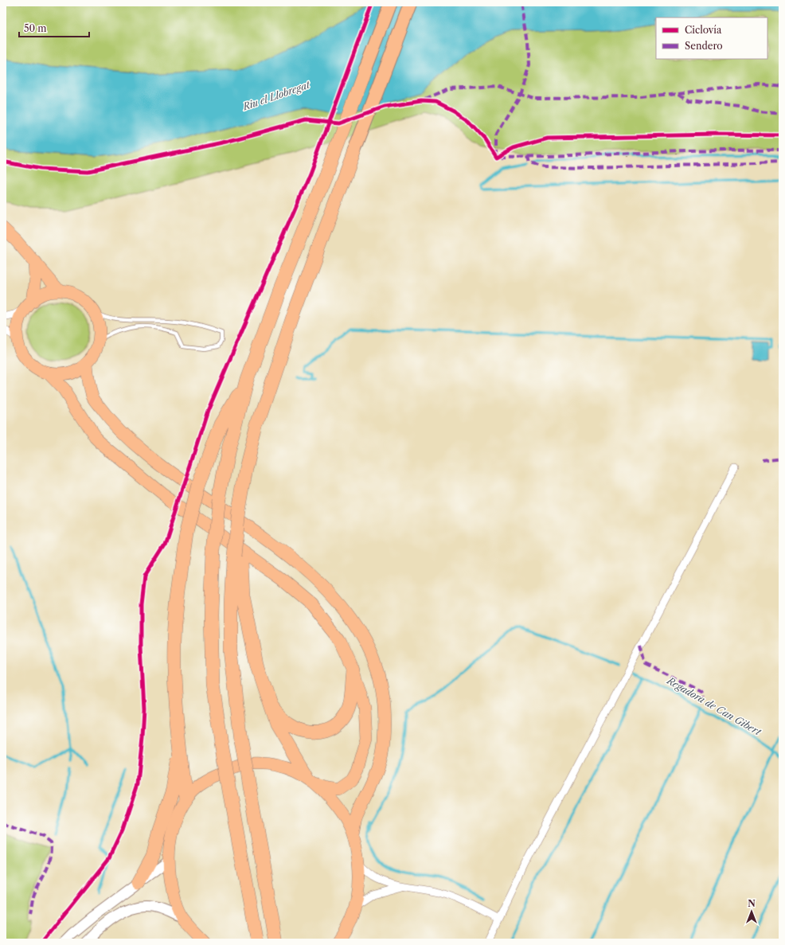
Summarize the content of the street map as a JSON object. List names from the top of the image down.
{
  "water": ["Riu el Llobregat", "Regadora de Can Gibert"],
  "legend": ["Ciclovía", "Sendero"],
  "scale_bar": "50 m",
  "north": "top"
}
